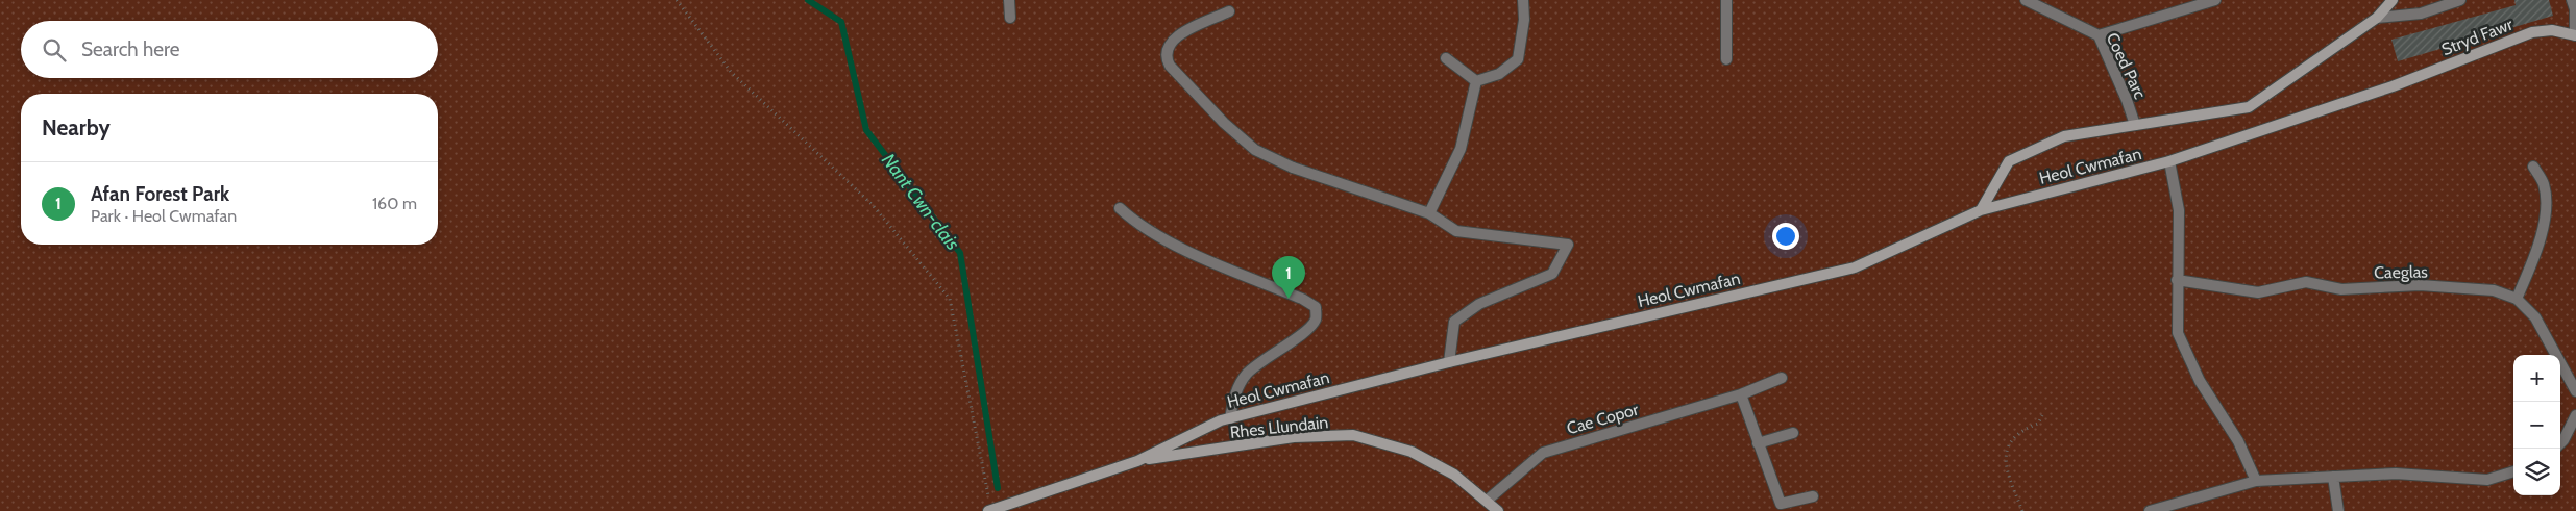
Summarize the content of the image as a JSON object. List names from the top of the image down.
{
  "streets": {
    "main road": ["Stryd Fawr", "Heol Cwmafan", "Rhes Llundain"],
    "street": ["Coed Parc", "Caeglas", "Cae Copor"]
  },
  "crossings": [
    ["Stryd Fawr", "Heol Cwmafan"],
    ["Heol Cwmafan", "Rhes Llundain"],
    ["Cae Copor", "Rhes Llundain"]
  ],
  "water": ["Nant Cwn-clais"],
  "page": {
    "search": "Search here",
    "heading": "Nearby",
    "list": [
      {
        "mark": "1",
        "name": "Afan Forest Park",
        "note": "Park · Heol Cwmafan",
        "value": "160 m"
      }
    ],
    "pins": "1",
    "map_buttons": ["+", "−"]
  }
}
